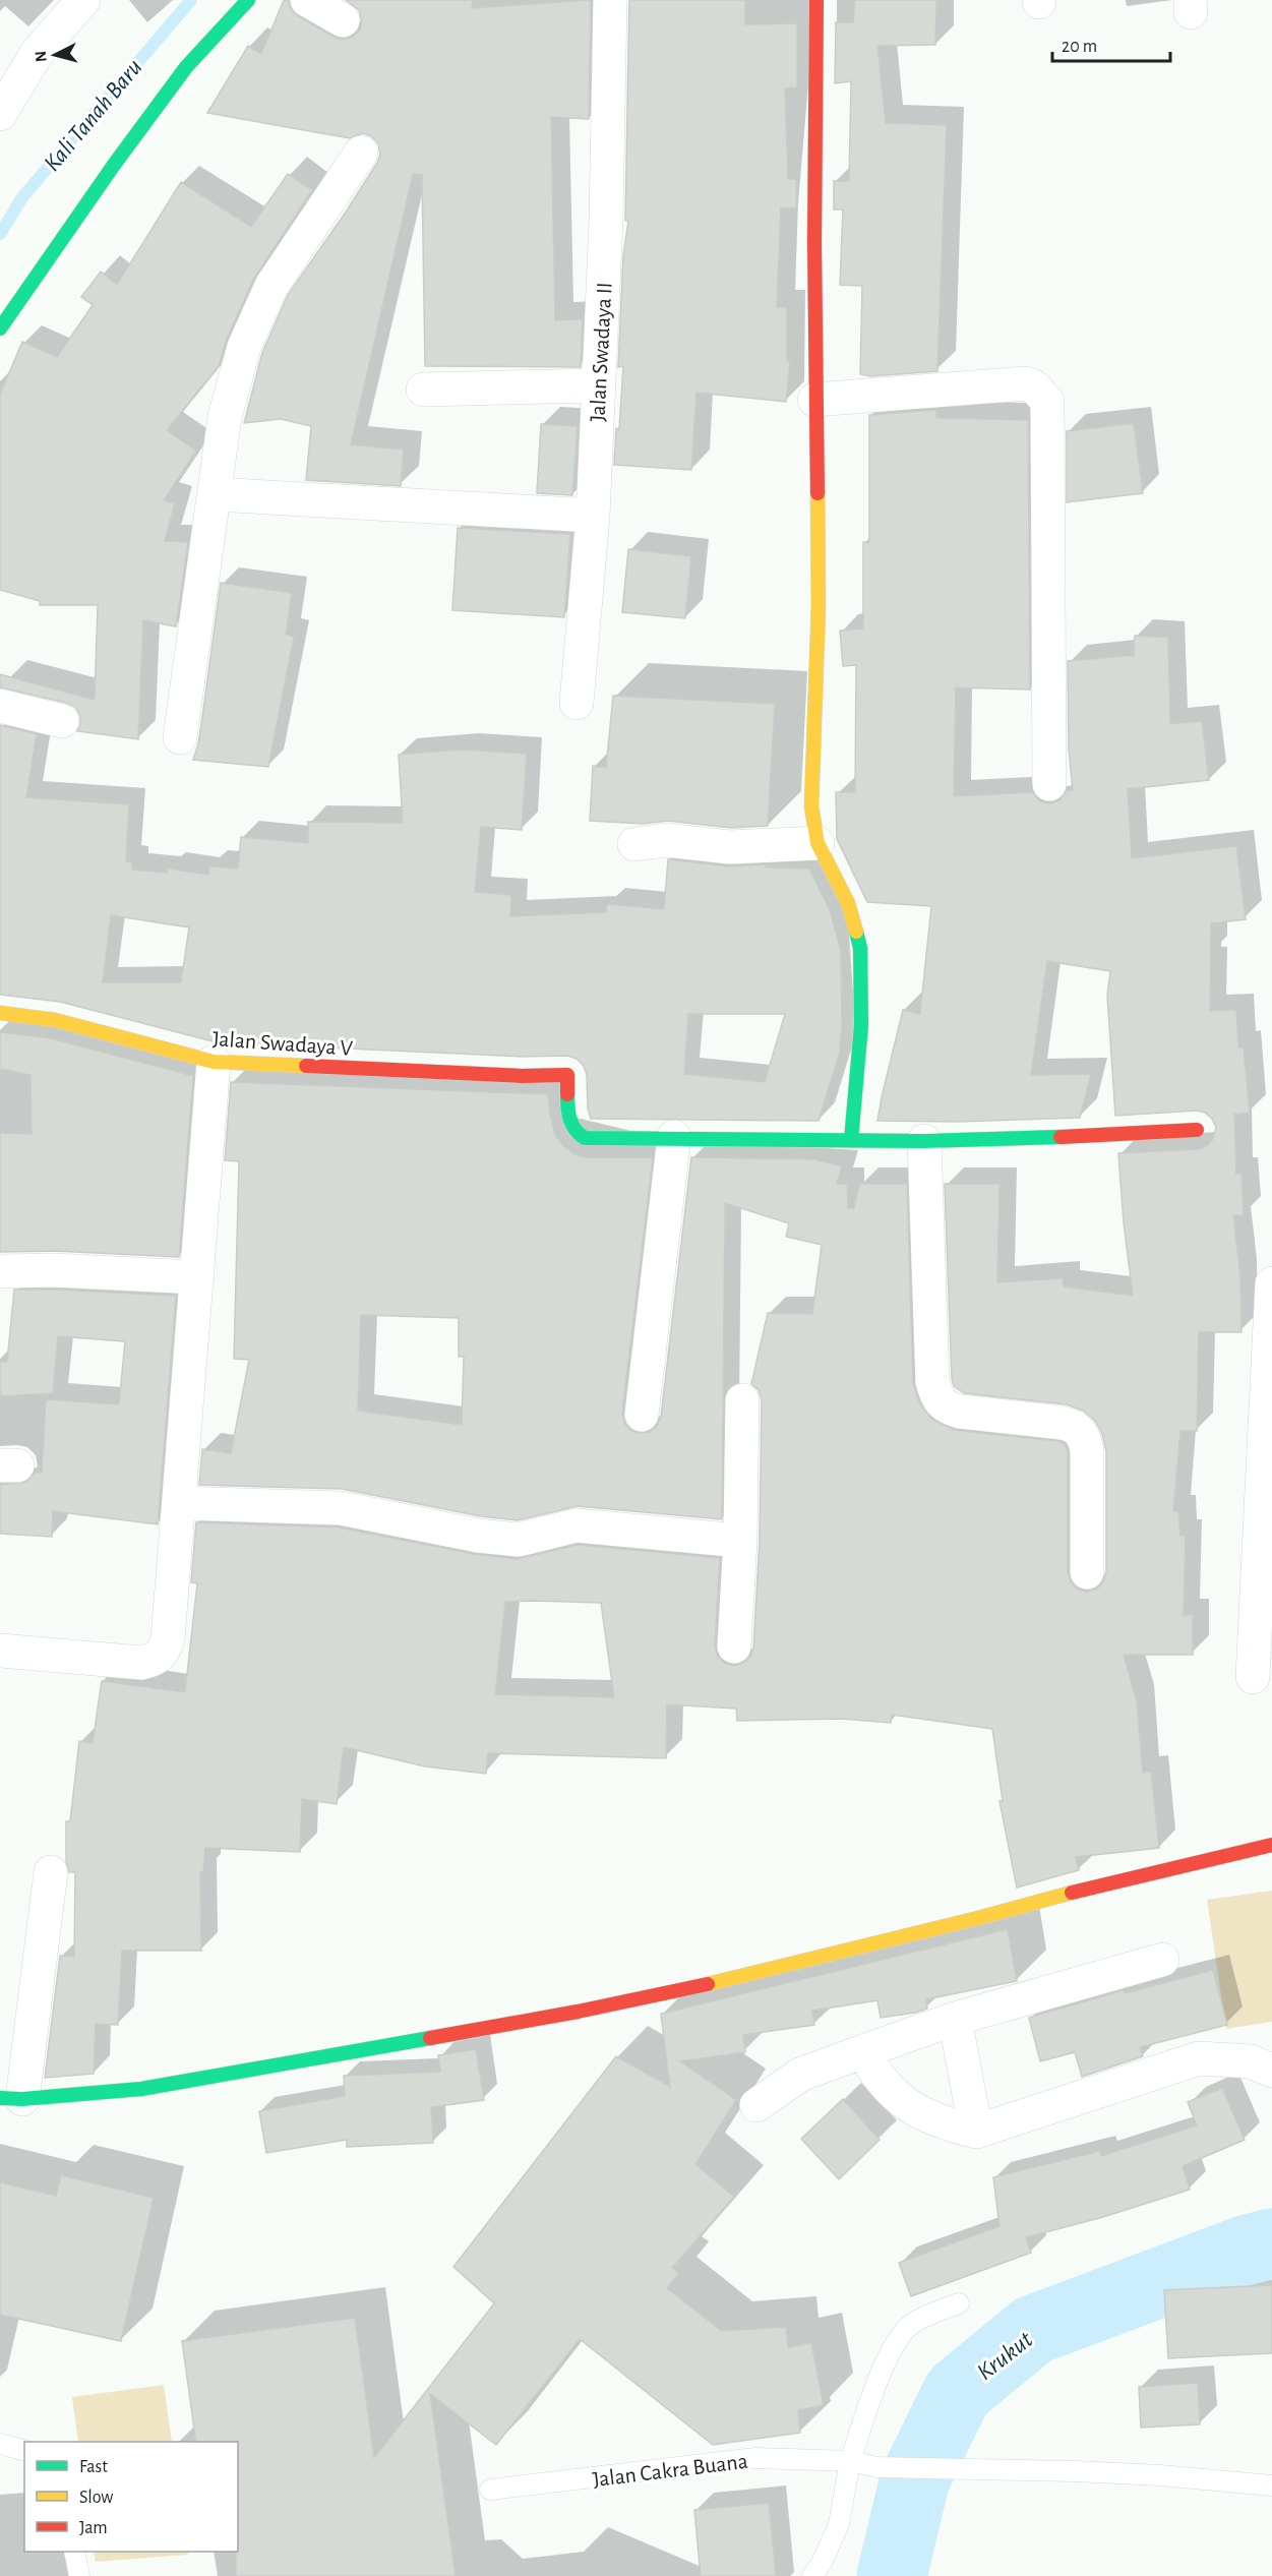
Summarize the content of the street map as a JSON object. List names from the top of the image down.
{
  "streets": {
    "street": ["Jalan Swadaya II", "Jalan Swadaya V"],
    "lane": ["Jalan Cakra Buana"]
  },
  "water": ["Kali Tanah Baru", "Krukut"],
  "legend": ["Fast", "Slow", "Jam"],
  "scale_bar": "20 m",
  "north": "left"
}
